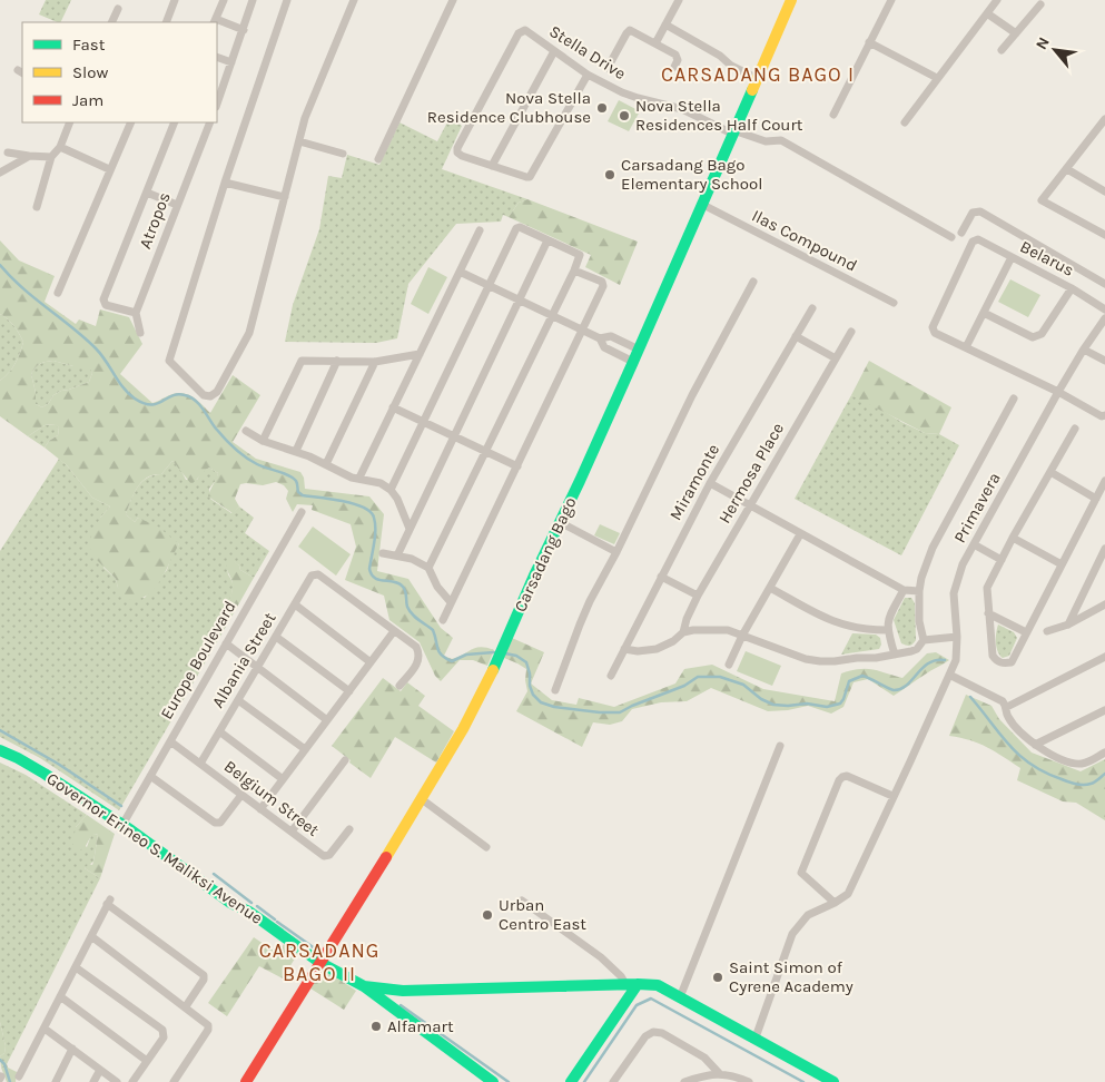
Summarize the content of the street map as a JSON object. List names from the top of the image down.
{
  "streets": {
    "main road": ["Carsadang Bago", "Governor Erineo S. Maliksi Avenue"],
    "street": [
      "Stella Drive",
      "Atropos",
      "Ilas Compound",
      "Belarus",
      "Hermosa Place",
      "Miramonte",
      "Primavera",
      "Europe Boulevard",
      "Albania Street",
      "Belgium Street"
    ]
  },
  "crossings": [
    ["Stella Drive", "Carsadang Bago"],
    ["Ilas Compound", "Carsadang Bago"],
    ["Carsadang Bago", "Governor Erineo S. Maliksi Avenue"],
    ["Europe Boulevard", "Belgium Street"],
    ["Europe Boulevard", "Governor Erineo S. Maliksi Avenue"],
    ["Albania Street", "Belgium Street"]
  ],
  "districts": ["CARSADANG BAGO I", "CARSADANG BAGO II"],
  "places": [
    "Nova Stella Residence Clubhouse",
    "Nova Stella Residences Half Court",
    "Carsadang Bago Elementary School",
    "Urban Centro East",
    "Saint Simon of Cyrene Academy",
    "Alfamart"
  ],
  "legend": ["Fast", "Slow", "Jam"],
  "north": "top left"
}
